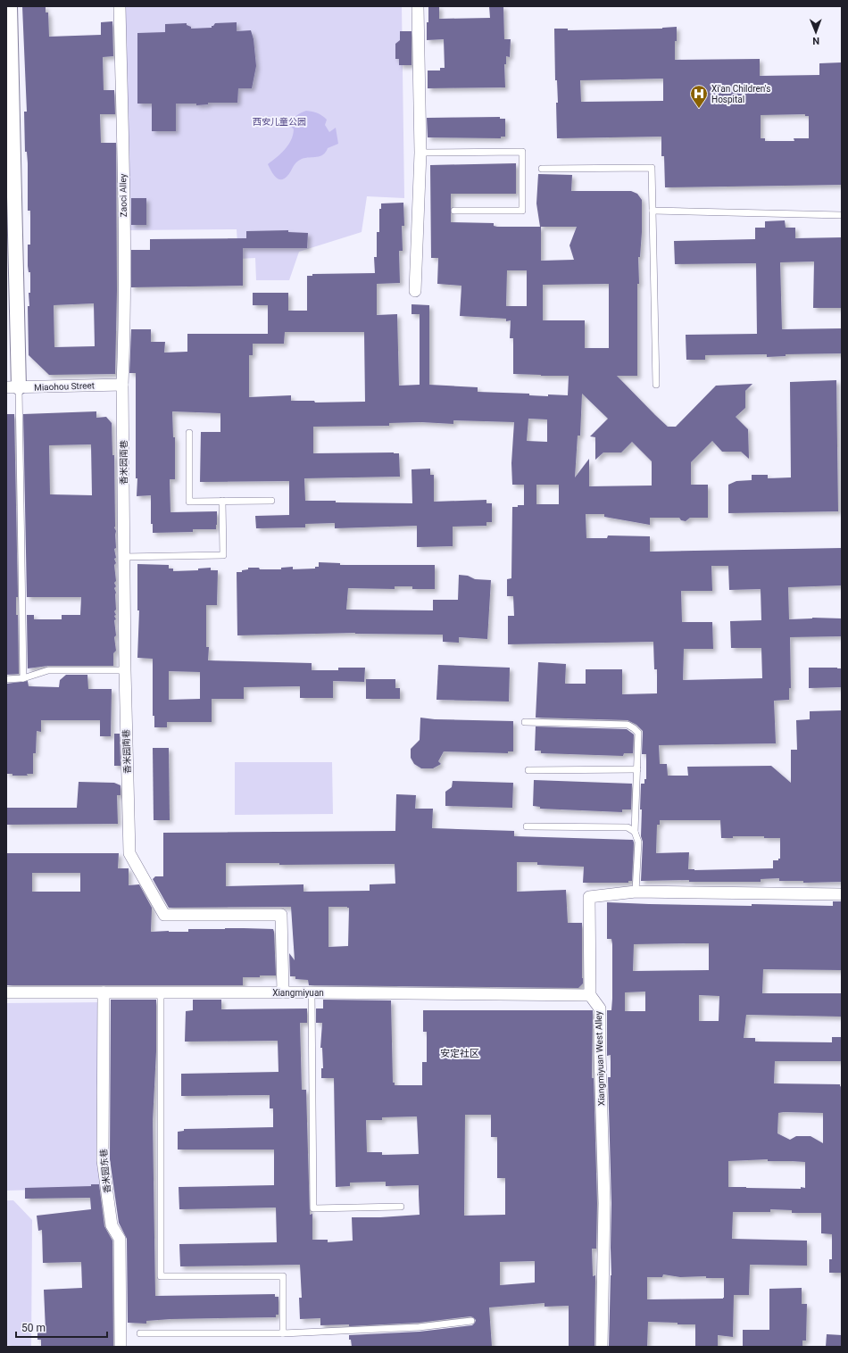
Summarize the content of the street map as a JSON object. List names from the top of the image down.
{
  "streets": {
    "street": [
      "Zaoci Alley",
      "Miaohou Street",
      "香米园南巷",
      "Xiangmiyuan",
      "Xiangmiyuan West Alley",
      "香米园东巷"
    ]
  },
  "crossings": [
    ["Zaoci Alley", "Miaohou Street"],
    ["Zaoci Alley", "香米园南巷"],
    ["Miaohou Street", "香米园南巷"],
    ["香米园南巷", "Xiangmiyuan"],
    ["Xiangmiyuan", "Xiangmiyuan West Alley"],
    ["Xiangmiyuan", "香米园东巷"]
  ],
  "districts": ["安定社区"],
  "parks": ["西安儿童公园"],
  "places": {
    "hospital": ["Xi'an Children's Hospital"]
  },
  "scale_bar": "50 m",
  "north": "bottom"
}
